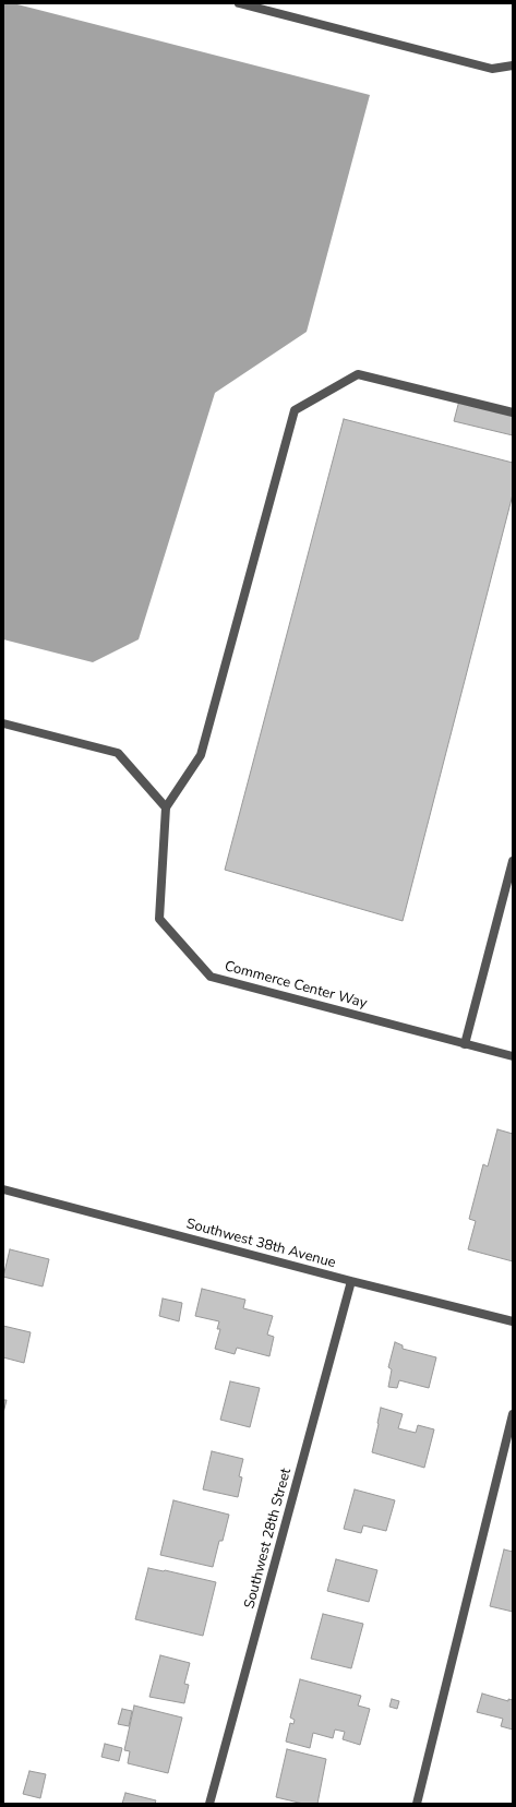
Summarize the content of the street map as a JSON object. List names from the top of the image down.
{
  "streets": {
    "street": ["Commerce Center Way", "Southwest 38th Avenue", "Southwest 28th Street"]
  },
  "crossings": [
    ["Southwest 38th Avenue", "Southwest 28th Street"]
  ]
}
